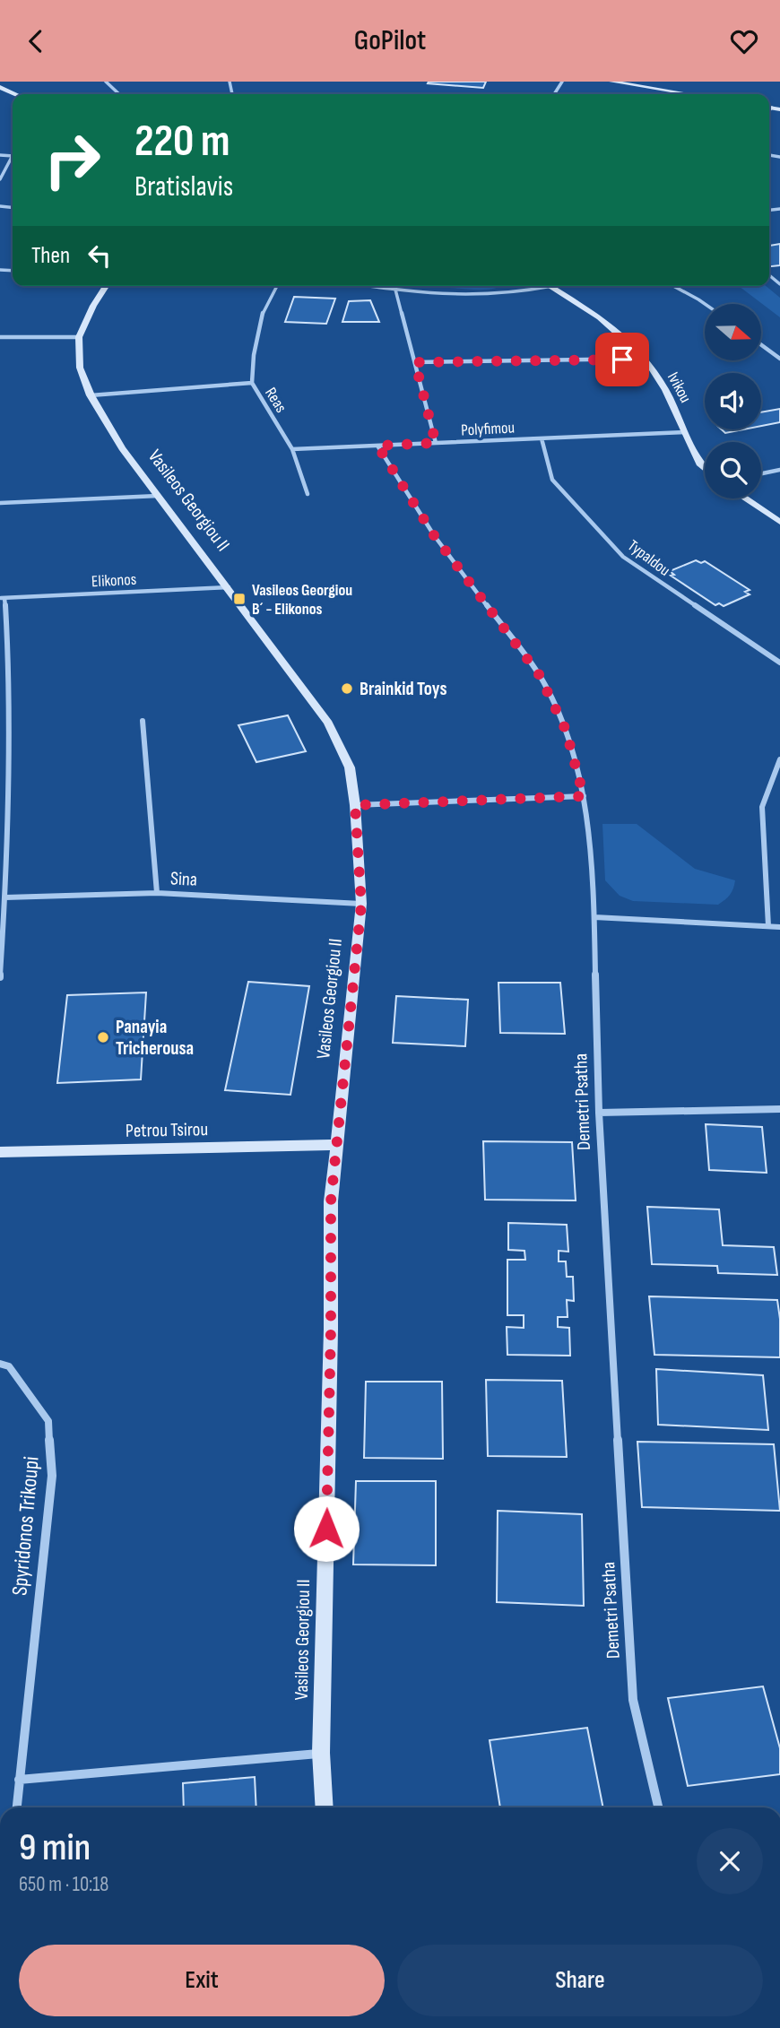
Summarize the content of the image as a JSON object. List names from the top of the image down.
{
  "streets": {
    "street": [
      "Ivikou",
      "Reas",
      "Polyfimou",
      "Vasileos Georgiou II",
      "Typaldou",
      "Elikonos",
      "Sina",
      "Demetri Psatha",
      "Petrou Tsirou",
      "Spyridonos Trikoupi"
    ]
  },
  "crossings": [
    ["Ivikou", "Polyfimou"],
    ["Reas", "Polyfimou"],
    ["Polyfimou", "Typaldou"],
    ["Polyfimou", "Demetri Psatha"],
    ["Vasileos Georgiou II", "Elikonos"],
    ["Vasileos Georgiou II", "Sina"],
    ["Vasileos Georgiou II", "Petrou Tsirou"]
  ],
  "places": {
    "transit": ["Vasileos Georgiou B´ - Elikonos"],
    "other": ["Brainkid Toys", "Panayia Tricherousa"]
  },
  "north": "right",
  "page": {
    "header": "GoPilot",
    "turn": ["220 m", "Bratislavis"],
    "then": "Then",
    "heading": ["9 min", "650 m · 10:18"],
    "buttons": ["Exit", "Share"]
  }
}
